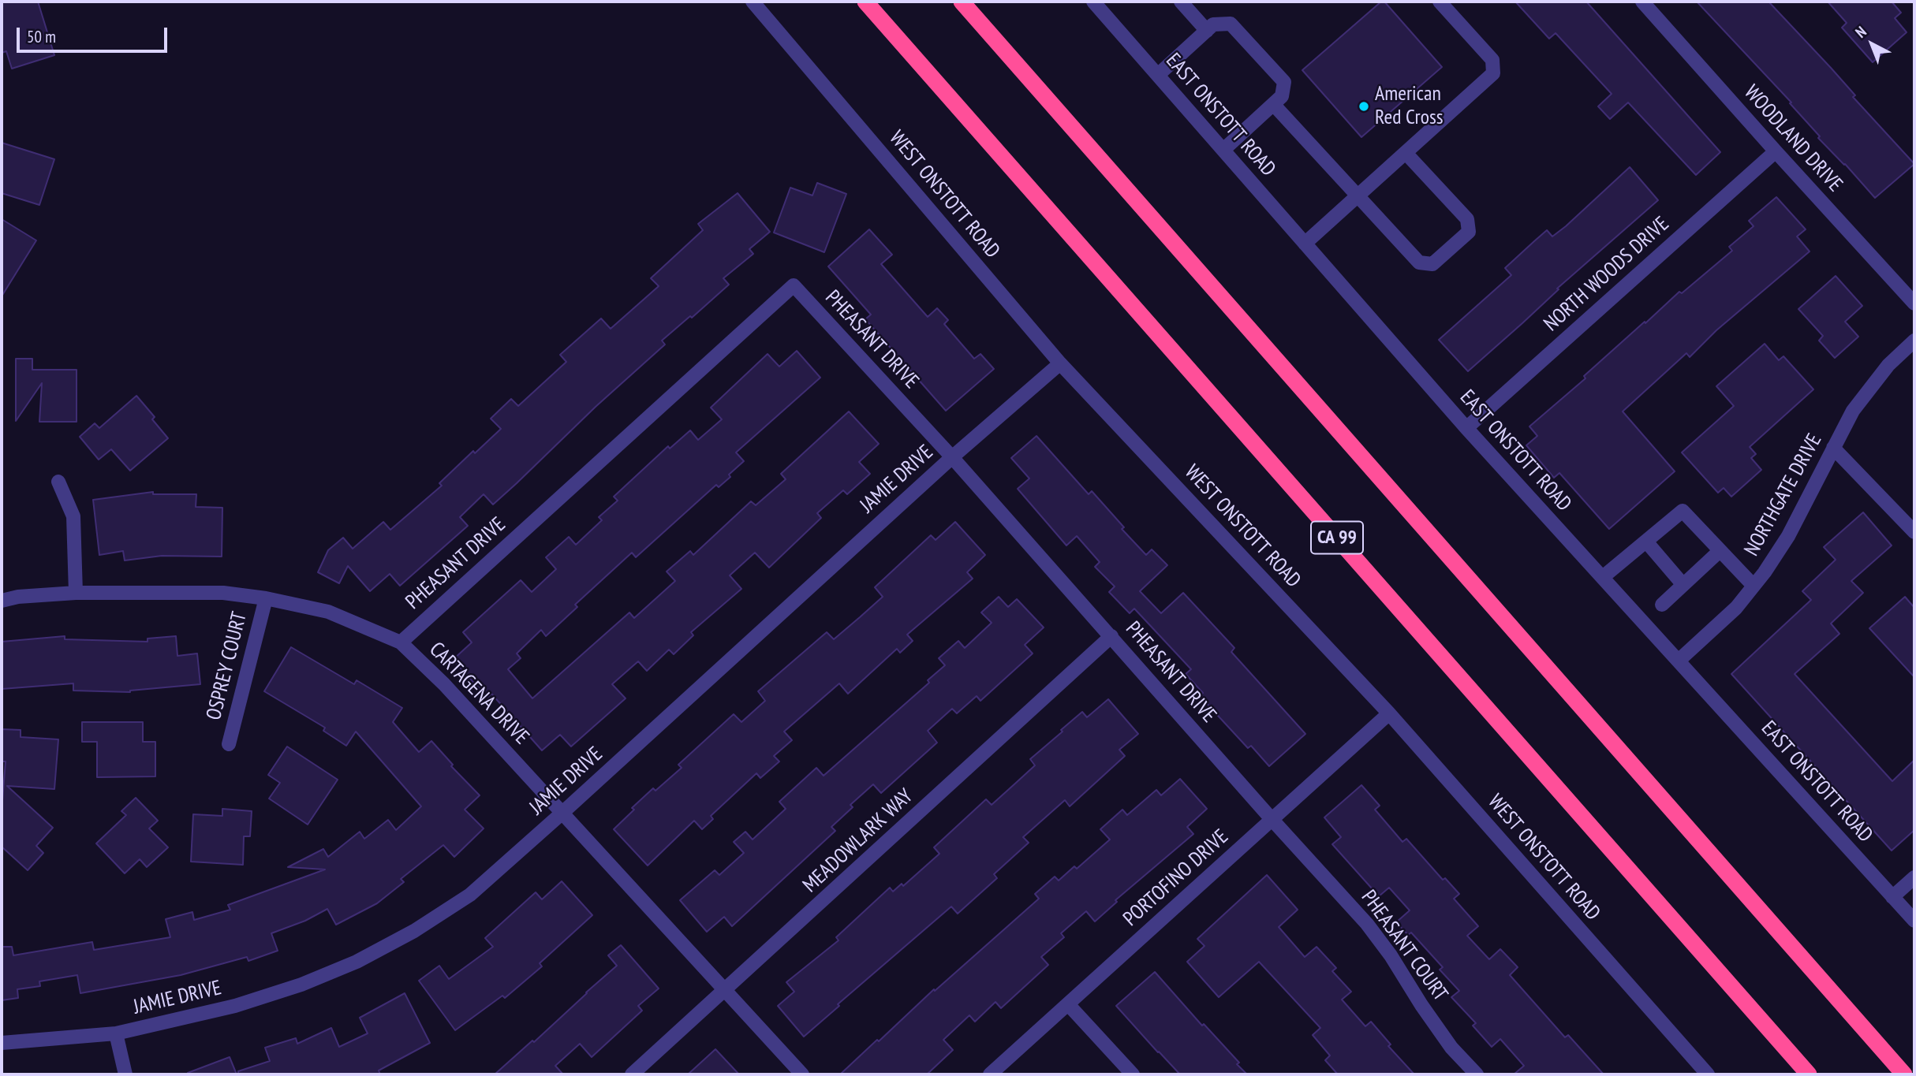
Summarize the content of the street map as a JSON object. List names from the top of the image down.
{
  "streets": {
    "highway": ["CA 99"],
    "street": [
      "EAST ONSTOTT ROAD",
      "WOODLAND DRIVE",
      "WEST ONSTOTT ROAD",
      "NORTH WOODS DRIVE",
      "PHEASANT DRIVE",
      "JAMIE DRIVE",
      "NORTHGATE DRIVE",
      "OSPREY COURT",
      "CARTAGENA DRIVE",
      "MEADOWLARK WAY",
      "PORTOFINO DRIVE",
      "PHEASANT COURT"
    ]
  },
  "crossings": [
    ["EAST ONSTOTT ROAD", "NORTH WOODS DRIVE"],
    ["EAST ONSTOTT ROAD", "NORTHGATE DRIVE"],
    ["WOODLAND DRIVE", "NORTH WOODS DRIVE"],
    ["WEST ONSTOTT ROAD", "JAMIE DRIVE"],
    ["WEST ONSTOTT ROAD", "PORTOFINO DRIVE"],
    ["PHEASANT DRIVE", "JAMIE DRIVE"],
    ["PHEASANT DRIVE", "CARTAGENA DRIVE"],
    ["PHEASANT DRIVE", "MEADOWLARK WAY"],
    ["PHEASANT DRIVE", "PORTOFINO DRIVE"],
    ["PHEASANT DRIVE", "PHEASANT COURT"],
    ["JAMIE DRIVE", "CARTAGENA DRIVE"],
    ["OSPREY COURT", "CARTAGENA DRIVE"],
    ["CARTAGENA DRIVE", "MEADOWLARK WAY"],
    ["PORTOFINO DRIVE", "PHEASANT COURT"]
  ],
  "places": ["American Red Cross"],
  "scale_bar": "50 m",
  "north": "top left"
}
